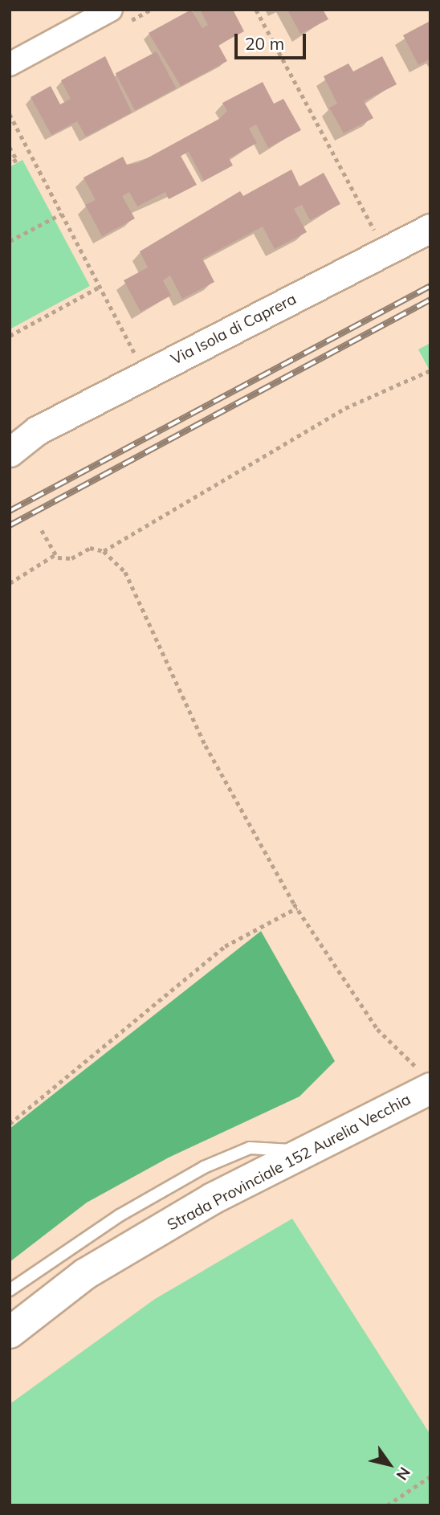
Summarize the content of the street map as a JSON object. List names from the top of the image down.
{
  "streets": {
    "main road": ["Strada Provinciale 152 Aurelia Vecchia"],
    "street": ["Via Isola di Caprera"]
  },
  "scale_bar": "20 m",
  "north": "bottom right"
}
